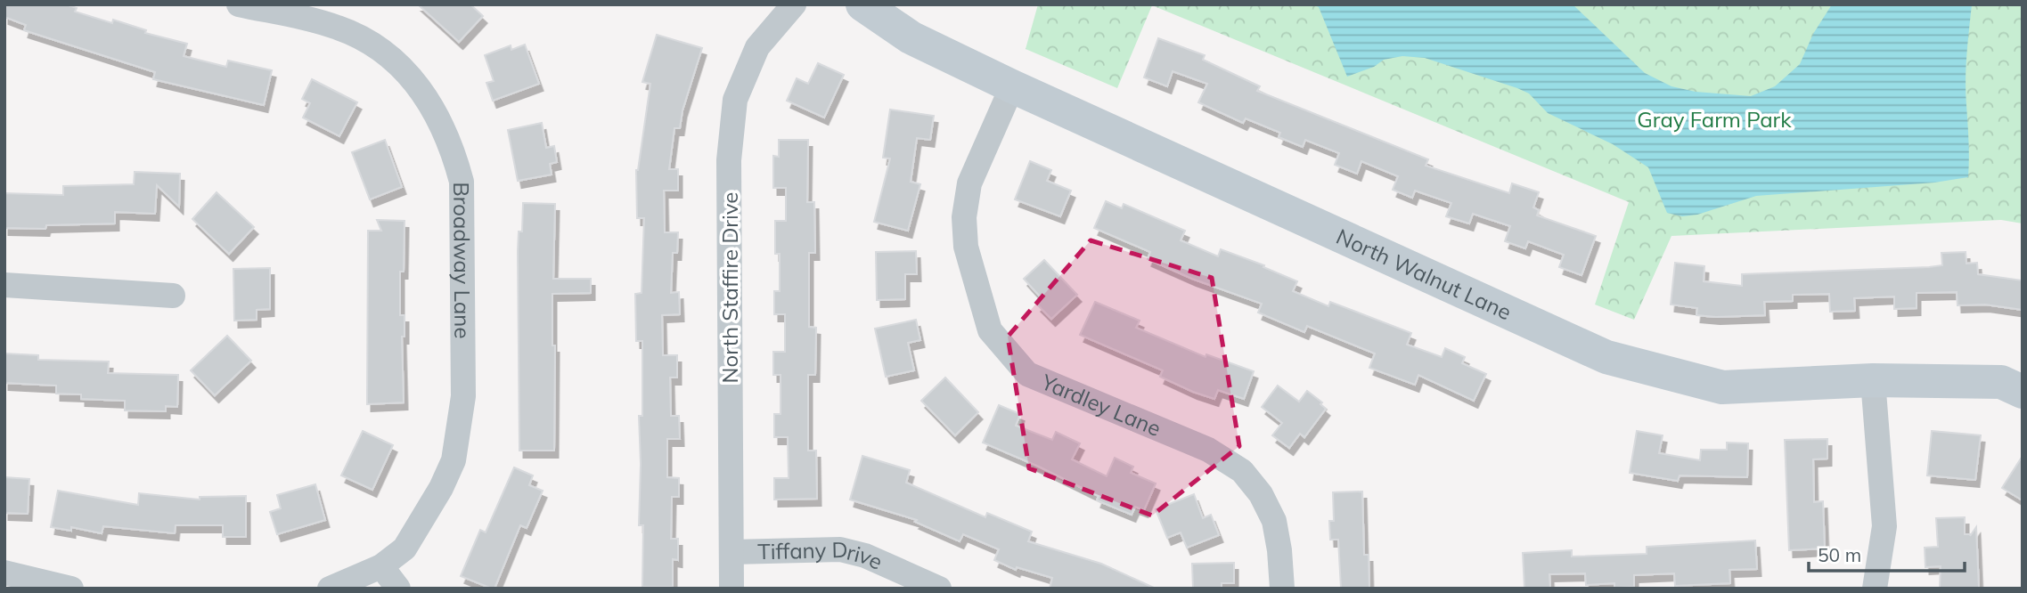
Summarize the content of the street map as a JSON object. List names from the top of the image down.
{
  "streets": {
    "street": [
      "Broadway Lane",
      "North Walnut Lane",
      "North Staffire Drive",
      "Yardley Lane",
      "Tiffany Drive"
    ]
  },
  "crossings": [
    ["North Walnut Lane", "Yardley Lane"],
    ["North Staffire Drive", "Tiffany Drive"]
  ],
  "parks": ["Gray Farm Park"],
  "scale_bar": "50 m"
}
